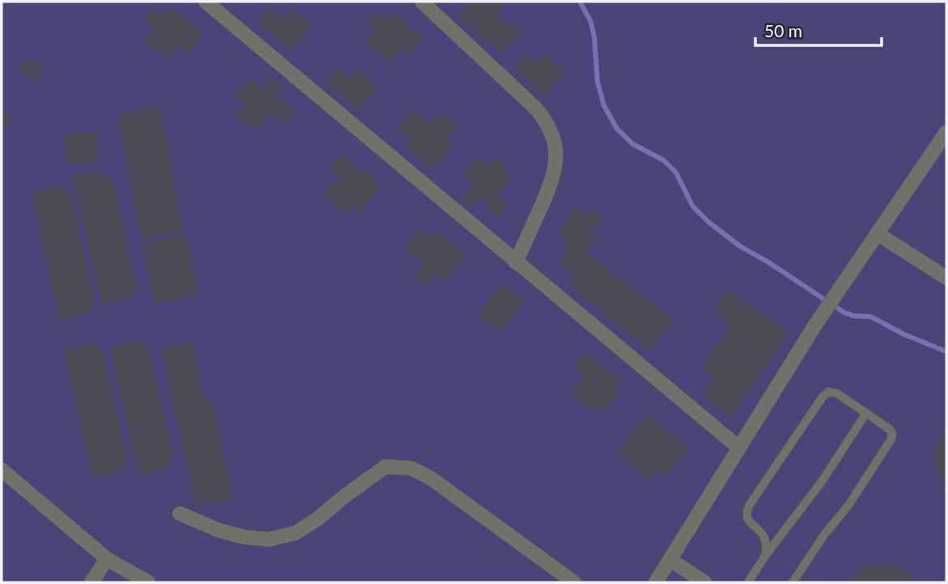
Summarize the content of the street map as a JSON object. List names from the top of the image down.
{
  "scale_bar": "50 m"
}
